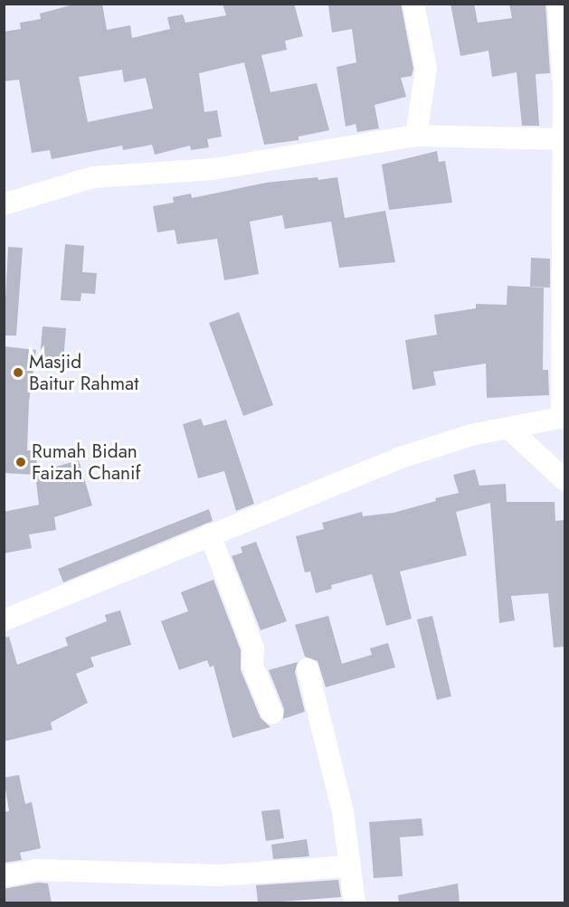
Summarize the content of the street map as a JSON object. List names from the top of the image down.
{
  "places": ["Masjid Baitur Rahmat", "Rumah Bidan Faizah Chanif"]
}
